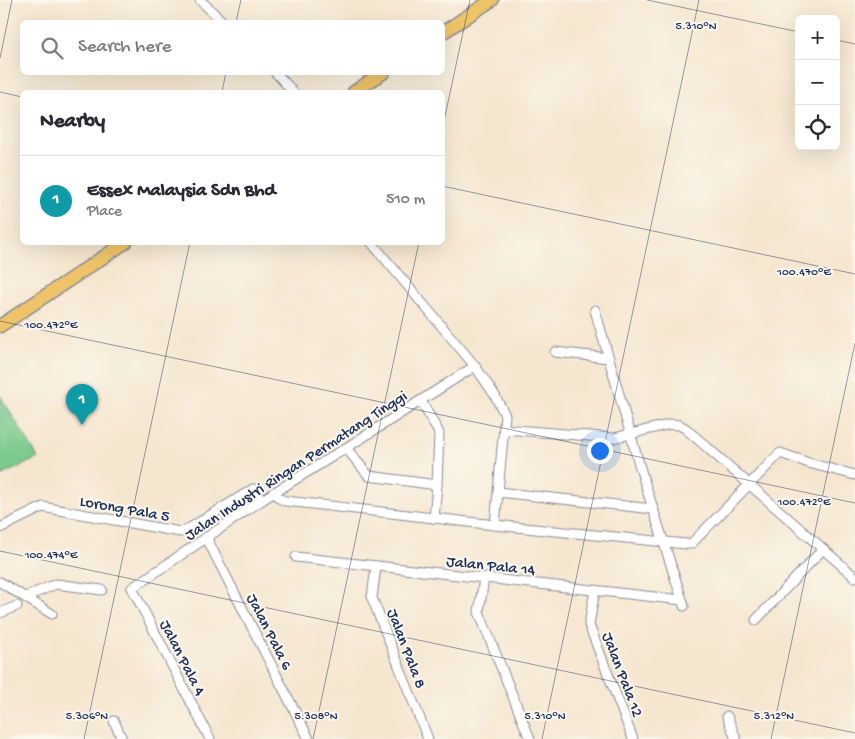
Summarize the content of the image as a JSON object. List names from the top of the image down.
{
  "streets": {
    "street": [
      "Jalan Industri Ringan Permatang Tinggi",
      "Lorong Pala 5",
      "Jalan Pala 14",
      "Jalan Pala 6",
      "Jalan Pala 8",
      "Jalan Pala 4",
      "Jalan Pala 12"
    ]
  },
  "crossings": [
    ["Jalan Industri Ringan Permatang Tinggi", "Lorong Pala 5"],
    ["Jalan Industri Ringan Permatang Tinggi", "Jalan Pala 6"],
    ["Jalan Industri Ringan Permatang Tinggi", "Jalan Pala 4"],
    ["Jalan Pala 14", "Jalan Pala 8"],
    ["Jalan Pala 14", "Jalan Pala 12"]
  ],
  "page": {
    "map_buttons": ["+", "−"],
    "search": "Search here",
    "heading": "Nearby",
    "list": [
      {
        "mark": "1",
        "name": "Essex Malaysia Sdn Bhd",
        "note": "Place",
        "value": "510 m"
      }
    ],
    "pins": "1"
  },
  "coordinates": [
    "5.310°N",
    "100.470°E",
    "100.472°E",
    "100.474°E",
    "5.306°N",
    "5.308°N",
    "5.312°N"
  ]
}
